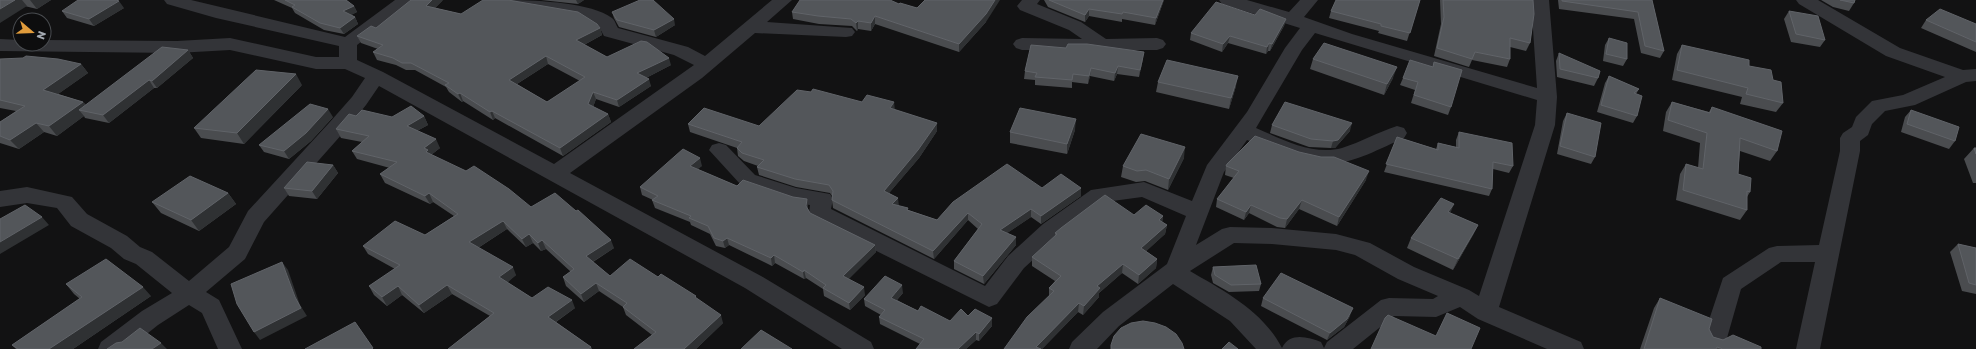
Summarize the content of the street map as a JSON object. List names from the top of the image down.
{
  "north": "right"
}
